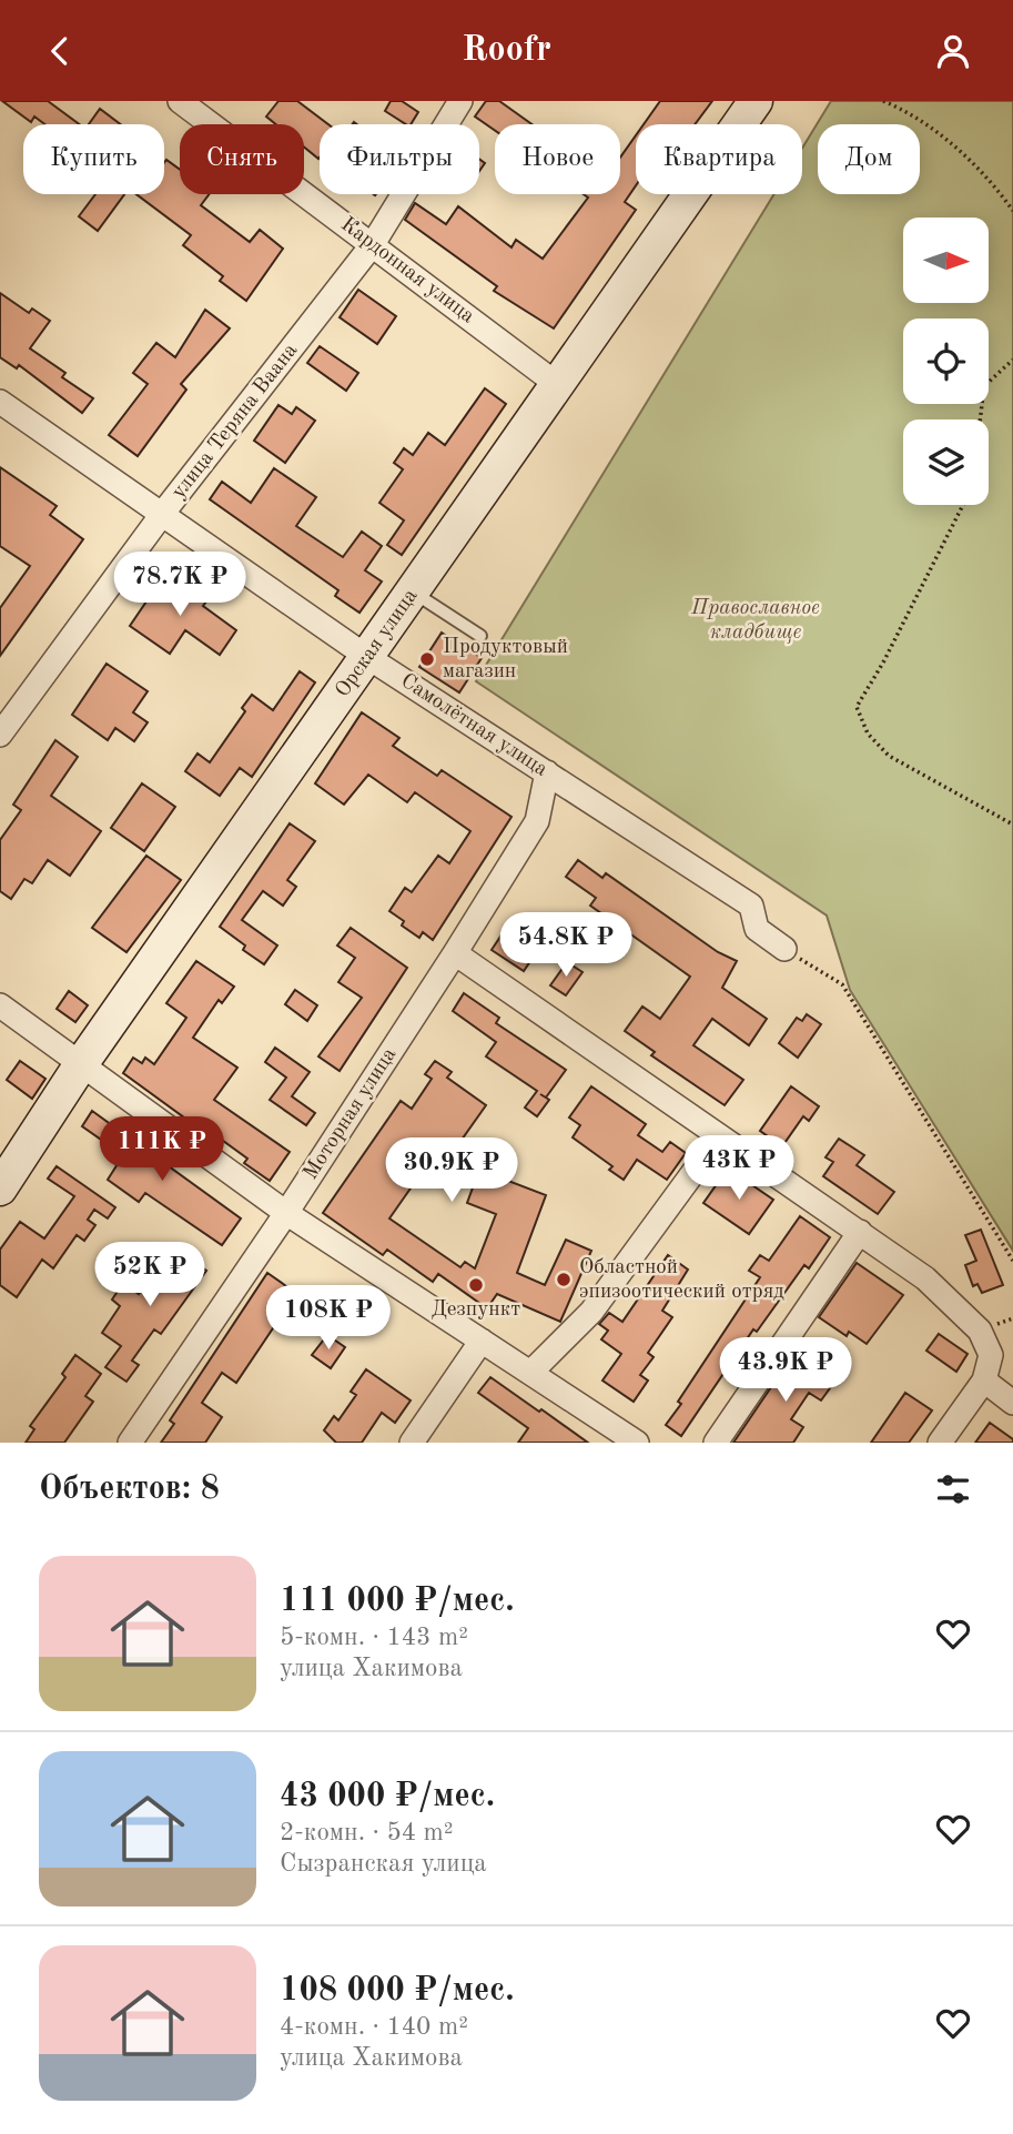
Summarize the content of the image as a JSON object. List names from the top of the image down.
{
  "streets": {
    "main road": ["Орская улица"],
    "street": [
      "Кардонная улица",
      "улица Теряна Ваана",
      "Самолётная улица",
      "Моторная улица"
    ]
  },
  "crossings": [
    ["Кардонная улица", "улица Теряна Ваана"],
    ["Кардонная улица", "Орская улица"],
    ["улица Теряна Ваана", "Самолётная улица"],
    ["Орская улица", "Самолётная улица"],
    ["Самолётная улица", "Моторная улица"]
  ],
  "parks": ["Православное кладбище"],
  "places": ["Продуктовый магазин", "Областной эпизоотический отряд", "Дезпункт"],
  "north": "right",
  "page": {
    "header": "Roofr",
    "chip": [
      "Купить",
      "Снять",
      "Фильтры",
      "Новое",
      "Квартира",
      "Дом"
    ],
    "price": [
      "78.7K ₽",
      "54.8K ₽",
      "111K ₽",
      "43K ₽",
      "30.9K ₽",
      "52K ₽",
      "108K ₽",
      "43.9K ₽"
    ],
    "heading": "Объектов: 8",
    "list": [
      {
        "name": "111 000 ₽/мес.",
        "note": "5-комн. · 143 m² · улица Хакимова"
      },
      {
        "name": "43 000 ₽/мес.",
        "note": "2-комн. · 54 m² · Сызранская улица"
      },
      {
        "name": "108 000 ₽/мес.",
        "note": "4-комн. · 140 m² · улица Хакимова"
      }
    ]
  }
}
